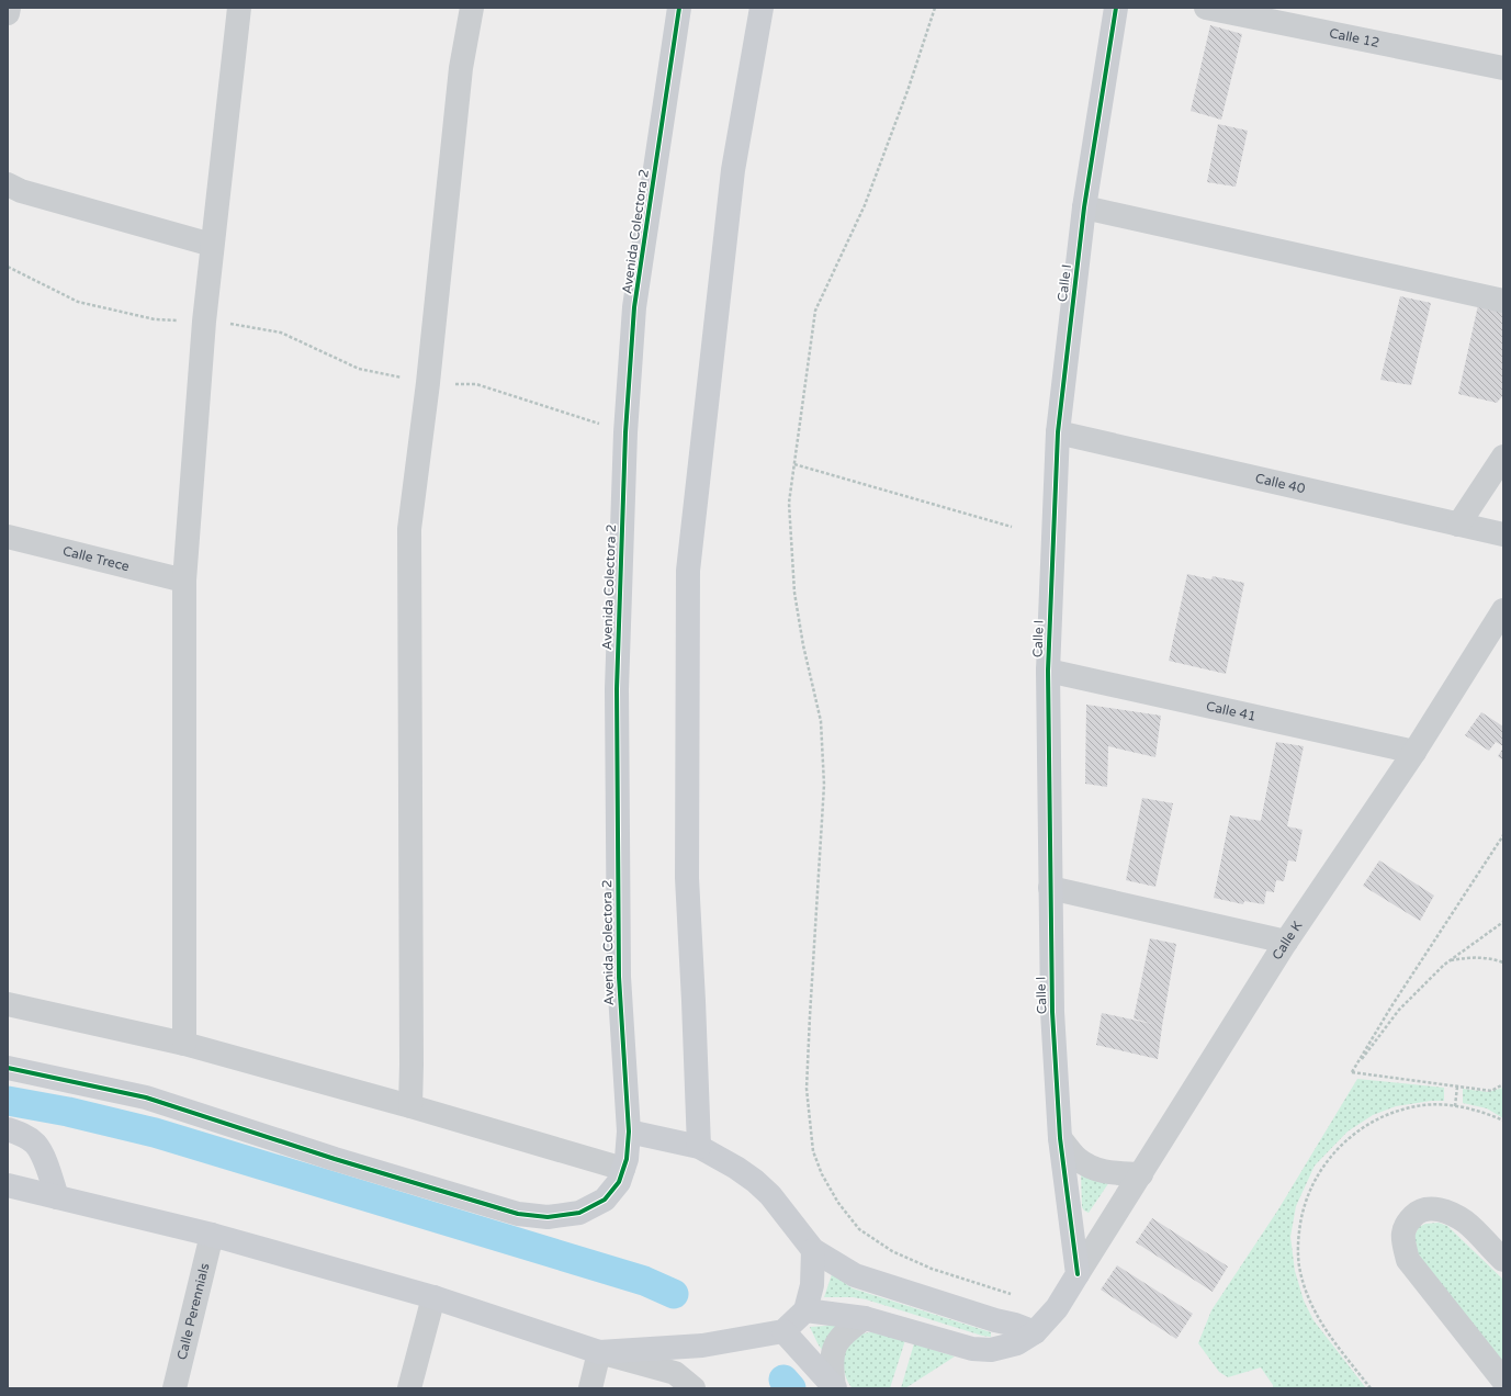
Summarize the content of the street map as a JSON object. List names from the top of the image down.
{
  "streets": {
    "street": [
      "Calle 12",
      "Avenida Colectora 2",
      "Calle I",
      "Calle 40",
      "Calle Trece",
      "Calle 41",
      "Calle K",
      "Calle Perennials"
    ]
  },
  "crossings": [
    ["Calle I", "Calle 40"],
    ["Calle I", "Calle 41"],
    ["Calle I", "Calle K"],
    ["Calle 41", "Calle K"]
  ]
}
